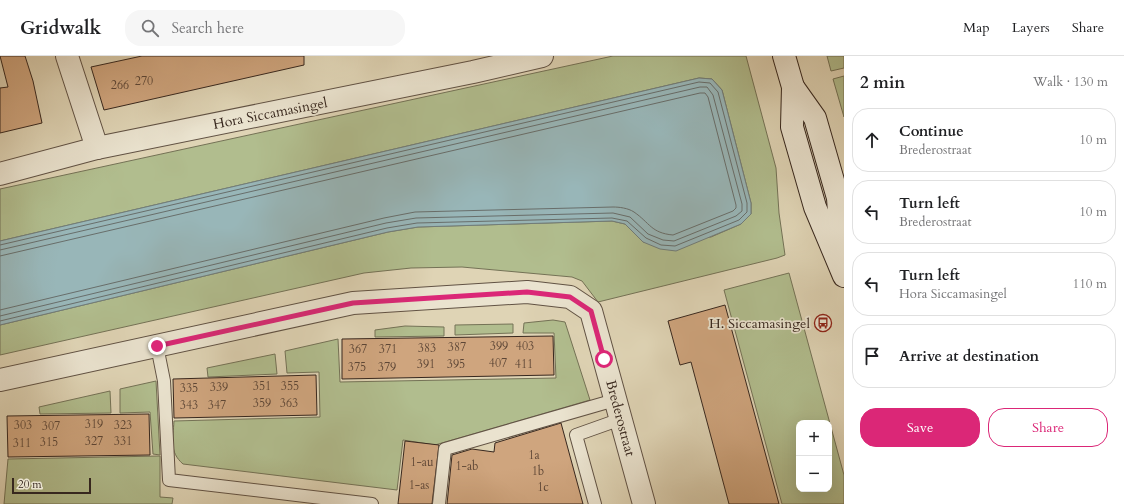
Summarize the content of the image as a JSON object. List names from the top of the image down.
{
  "streets": {
    "street": ["Hora Siccamasingel", "Brederostraat"]
  },
  "places": {
    "bus stop": ["H. Siccamasingel"]
  },
  "house_numbers": [
    "270",
    "266",
    "399",
    "403",
    "387",
    "383",
    "367",
    "371",
    "407",
    "391",
    "395",
    "411",
    "375",
    "379",
    "351",
    "355",
    "339",
    "335",
    "359",
    "363",
    "343",
    "347",
    "319",
    "303",
    "323",
    "307",
    "327",
    "331",
    "315",
    "311",
    "1a",
    "1-au",
    "1-ab",
    "1b",
    "1-as",
    "1c"
  ],
  "scale_bar": "20 m",
  "page": {
    "header": "Gridwalk",
    "search": "Search here",
    "nav": ["Map", "Layers", "Share"],
    "heading": ["2 min", "Walk · 130 m"],
    "list": [
      ["Continue", "Brederostraat", "10 m"],
      ["Turn left", "Brederostraat", "10 m"],
      ["Turn left", "Hora Siccamasingel", "110 m"],
      "Arrive at destination"
    ],
    "buttons": ["Save", "Share"],
    "map_buttons": ["+", "−"],
    "scale": "20 m"
  }
}
